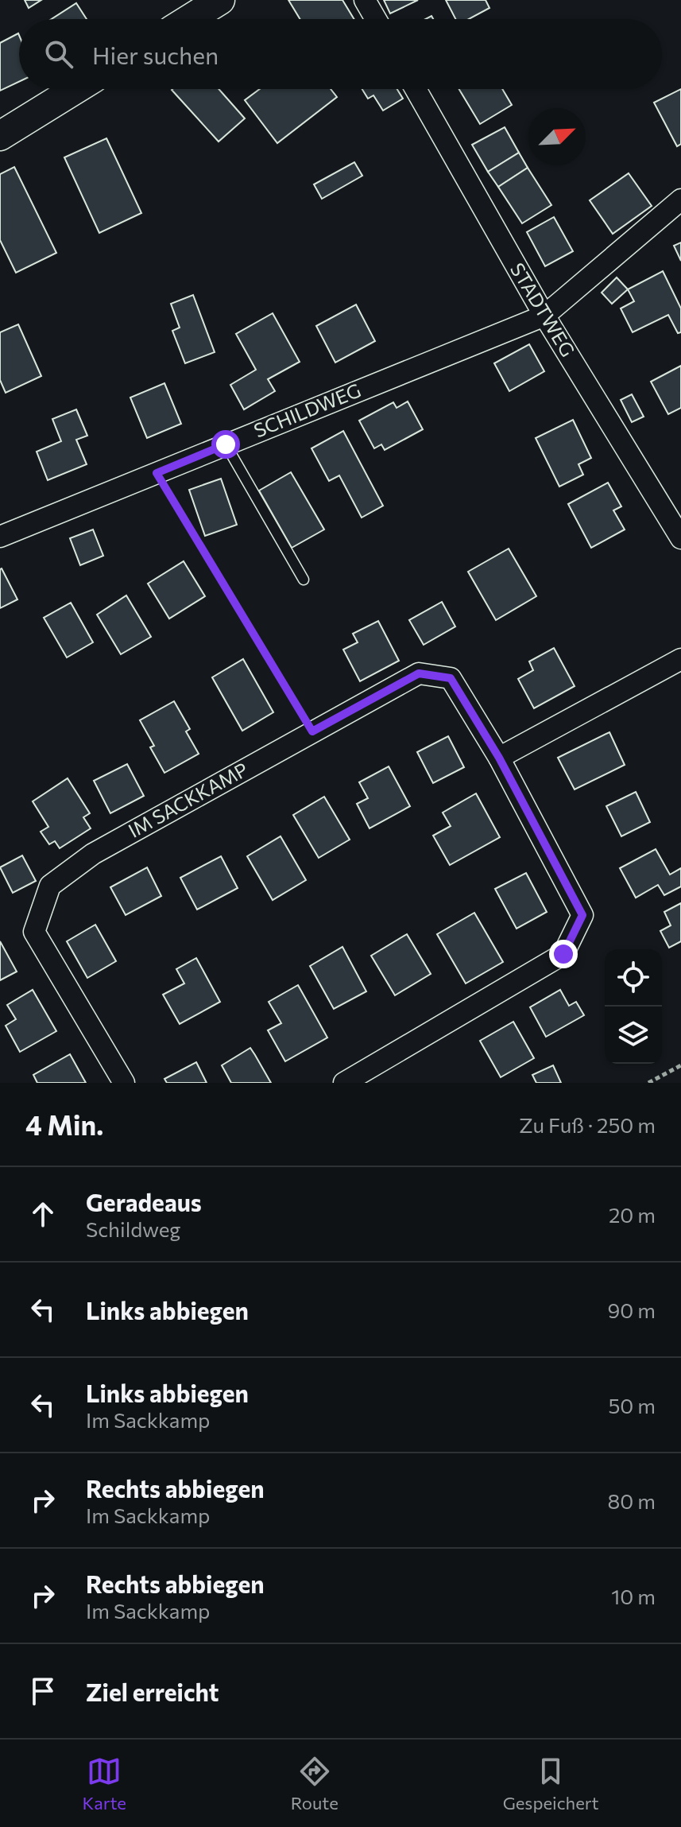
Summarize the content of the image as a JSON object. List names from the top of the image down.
{
  "streets": {
    "street": ["STADTWEG", "SCHILDWEG", "IM SACKKAMP"]
  },
  "crossings": [
    ["STADTWEG", "SCHILDWEG"]
  ],
  "north": "top right",
  "page": {
    "search": "Hier suchen",
    "heading": ["4 Min.", "Zu Fuß · 250 m"],
    "list": [
      ["Geradeaus", "Schildweg", "20 m"],
      ["Links abbiegen", "90 m"],
      ["Links abbiegen", "Im Sackkamp", "50 m"],
      ["Rechts abbiegen", "Im Sackkamp", "80 m"],
      ["Rechts abbiegen", "Im Sackkamp", "10 m"],
      "Ziel erreicht"
    ],
    "nav": ["Karte", "Route", "Gespeichert"]
  }
}
